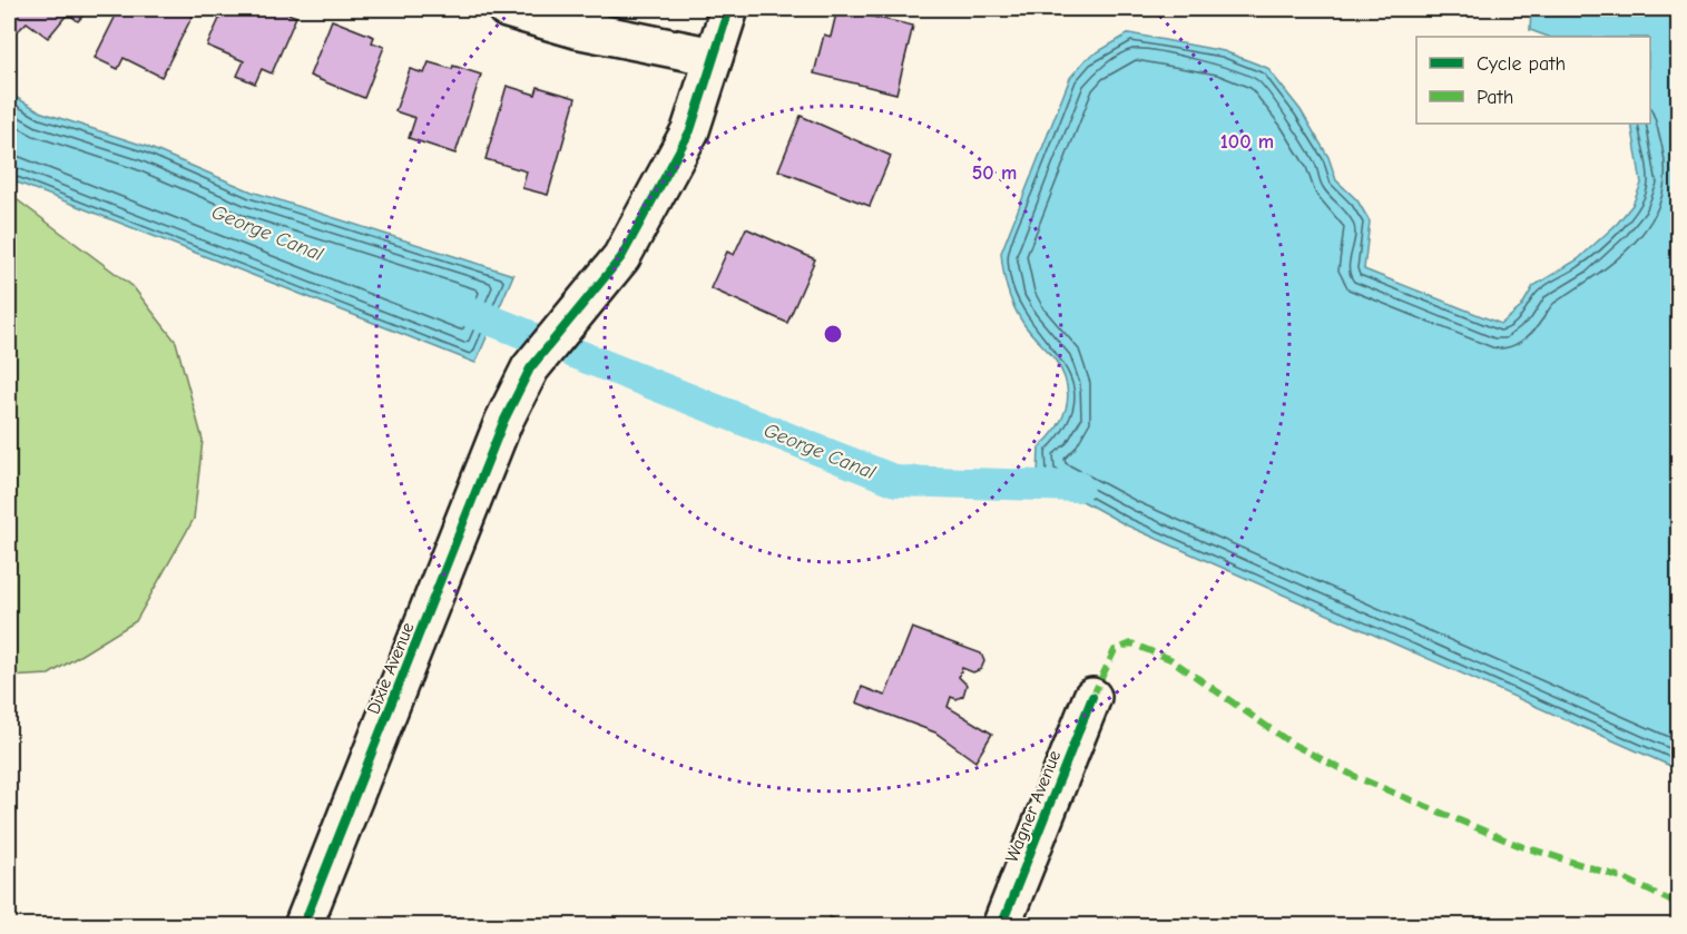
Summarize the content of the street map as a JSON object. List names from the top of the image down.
{
  "streets": {
    "street": ["Dixie Avenue", "Wagner Avenue"]
  },
  "water": ["George Canal"],
  "legend": ["Cycle path", "Path"],
  "rings": ["100 m", "50 m"]
}
